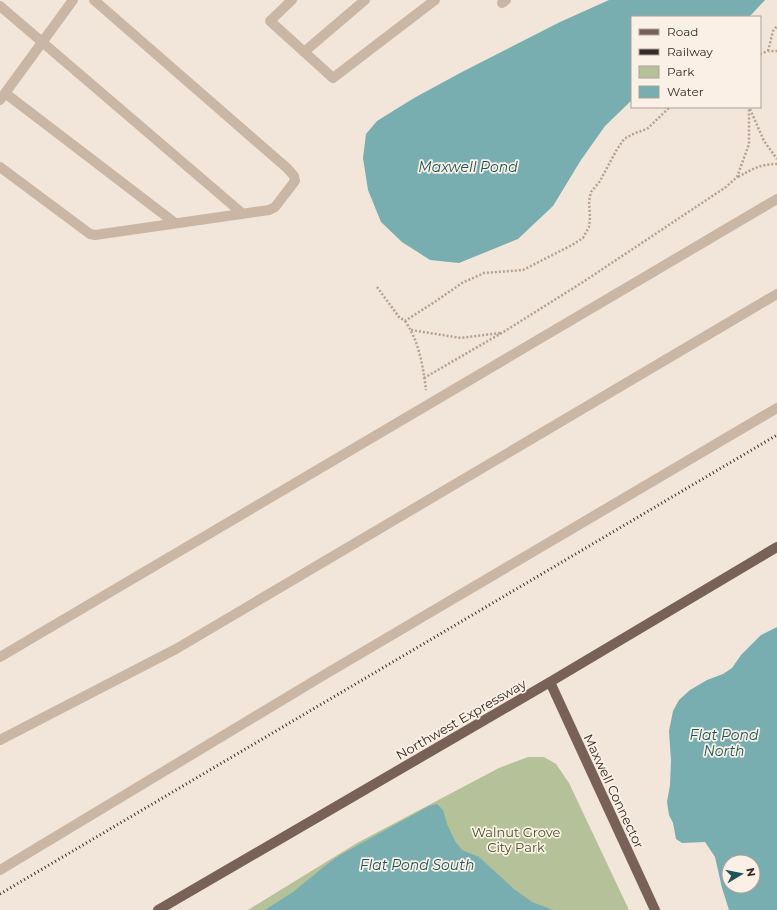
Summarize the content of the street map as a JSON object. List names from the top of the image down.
{
  "streets": {
    "main road": ["Northwest Expressway", "Maxwell Connector"]
  },
  "crossings": [
    ["Northwest Expressway", "Maxwell Connector"]
  ],
  "water": ["Maxwell Pond", "Flat Pond North", "Flat Pond South"],
  "parks": ["Walnut Grove City Park"],
  "legend": [
    "Road",
    "Railway",
    "Park",
    "Water"
  ],
  "north": "right"
}
